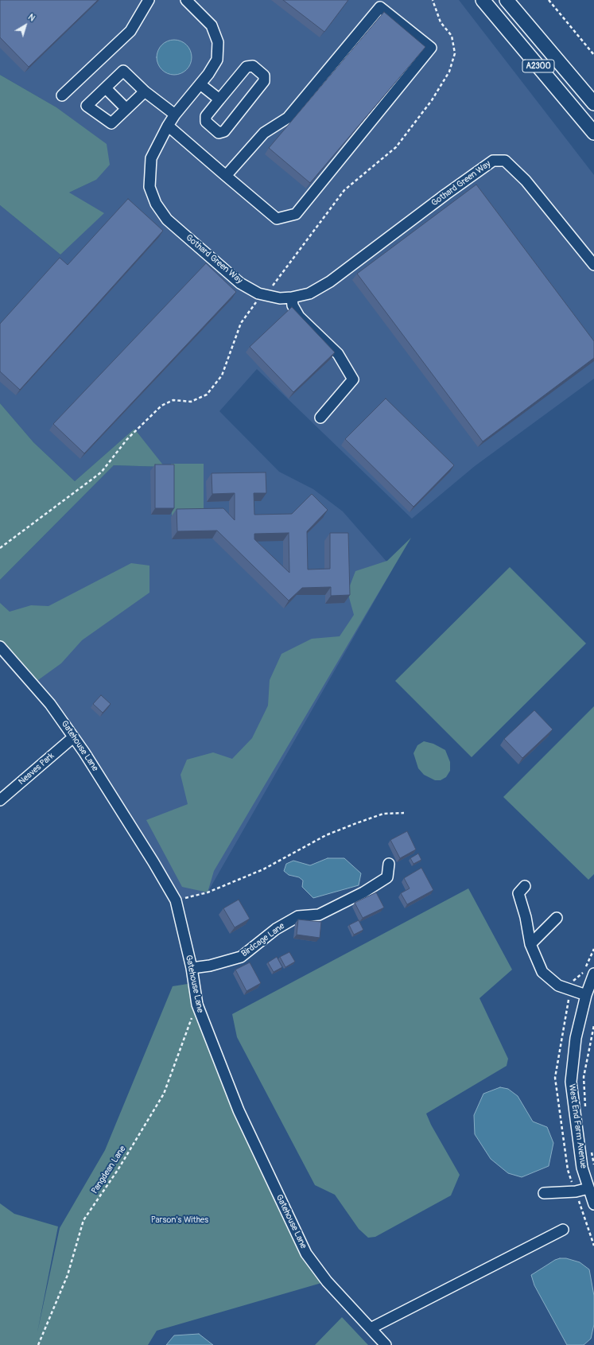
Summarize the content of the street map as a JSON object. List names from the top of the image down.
{
  "streets": {
    "main road": ["A2300"],
    "street": [
      "Gothard Green Way",
      "Gatehouse Lane",
      "Neaves Park",
      "Birdcage Lane",
      "West End Farm Avenue"
    ],
    "path": ["Pangdean Lane"]
  },
  "crossings": [
    ["Gatehouse Lane", "Neaves Park"],
    ["Gatehouse Lane", "Birdcage Lane"],
    ["Gatehouse Lane", "Pangdean Lane"]
  ],
  "parks": ["Parson's Withes"],
  "north": "top right"
}
